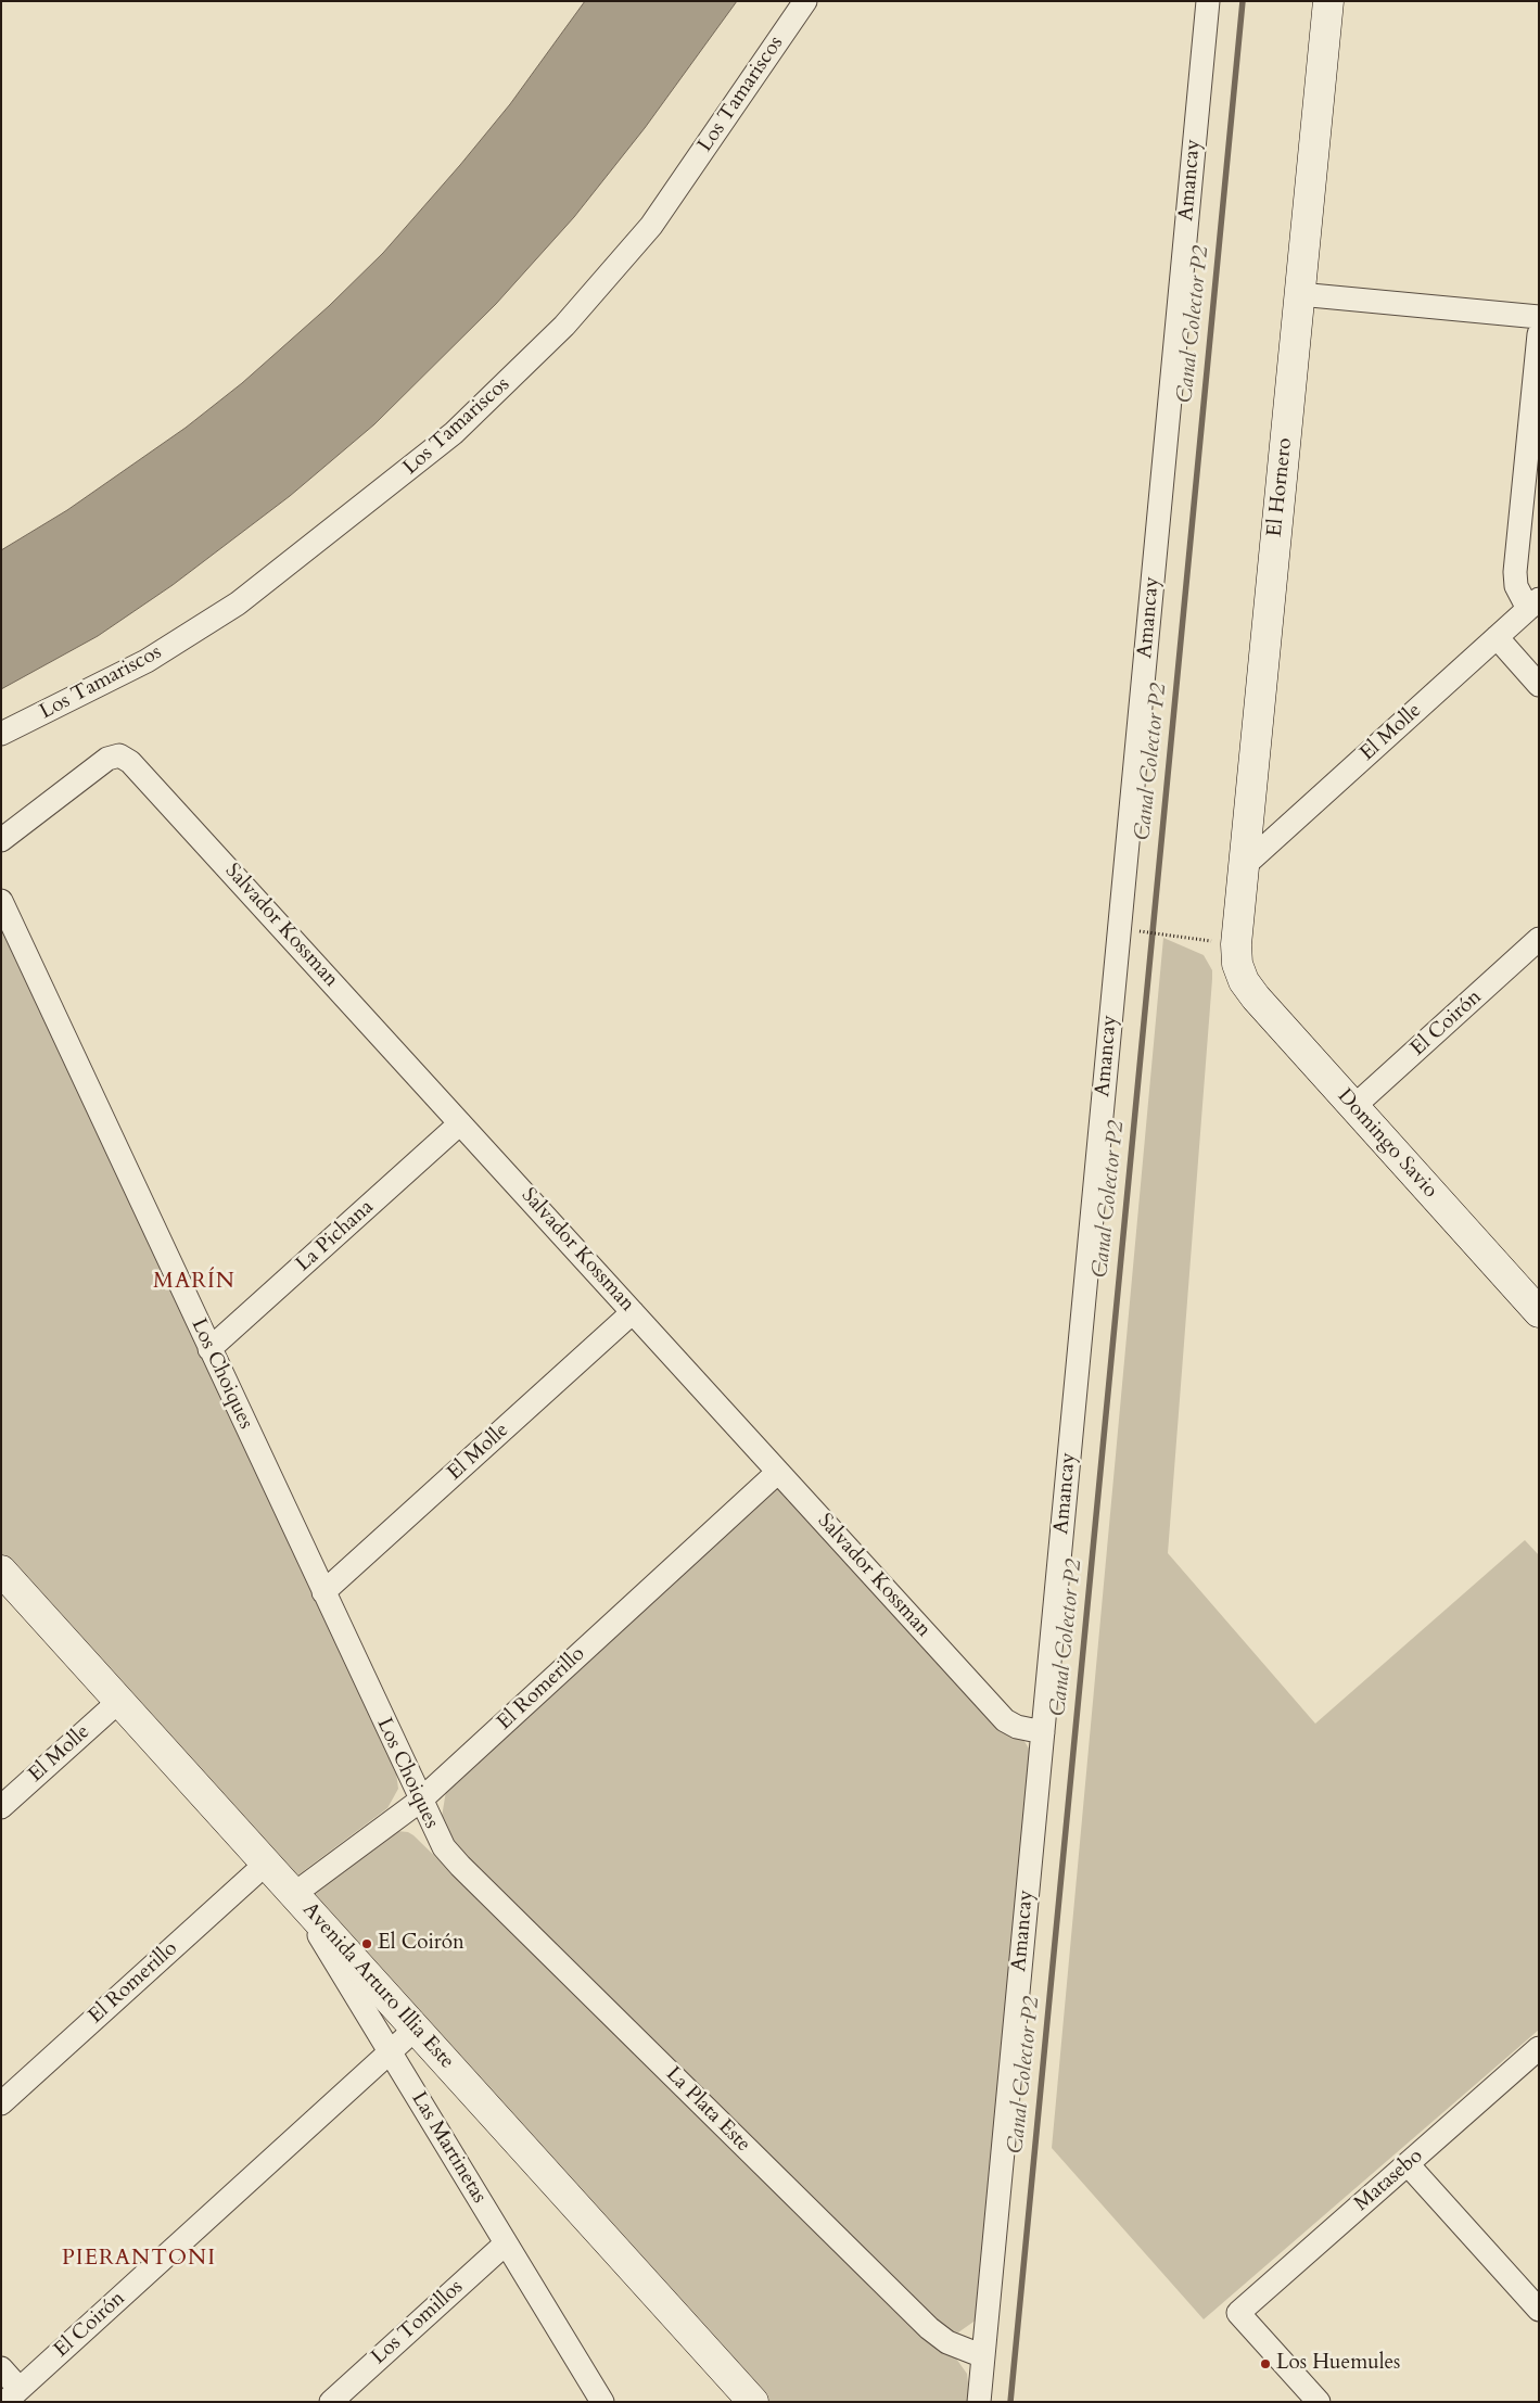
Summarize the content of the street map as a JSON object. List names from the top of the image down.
{
  "streets": {
    "street": [
      "Los Tamariscos",
      "Amancay",
      "El Hornero",
      "El Molle",
      "Salvador Kossman",
      "El Coirón",
      "Domingo Savio",
      "La Pichana",
      "Los Choiques",
      "El Romerillo",
      "Avenida Arturo Illia Este",
      "La Plata Este",
      "Las Martinetas",
      "Matasebo",
      "Los Tomillos"
    ]
  },
  "crossings": [
    ["Amancay", "Salvador Kossman"],
    ["Amancay", "La Plata Este"],
    ["El Hornero", "El Molle"],
    ["El Hornero", "Domingo Savio"],
    ["El Molle", "Salvador Kossman"],
    ["El Molle", "Los Choiques"],
    ["El Molle", "Avenida Arturo Illia Este"],
    ["Salvador Kossman", "La Pichana"],
    ["Salvador Kossman", "El Romerillo"],
    ["El Coirón", "Domingo Savio"],
    ["El Coirón", "Avenida Arturo Illia Este"],
    ["El Coirón", "Las Martinetas"],
    ["La Pichana", "Los Choiques"],
    ["Los Choiques", "El Romerillo"],
    ["Los Choiques", "La Plata Este"],
    ["El Romerillo", "Avenida Arturo Illia Este"],
    ["El Romerillo", "Las Martinetas"],
    ["Avenida Arturo Illia Este", "Las Martinetas"],
    ["Las Martinetas", "Los Tomillos"]
  ],
  "districts": ["MARÍN", "PIERANTONI"],
  "water": ["Canal Colector P2"],
  "places": ["El Coirón", "Los Huemules"]
}
